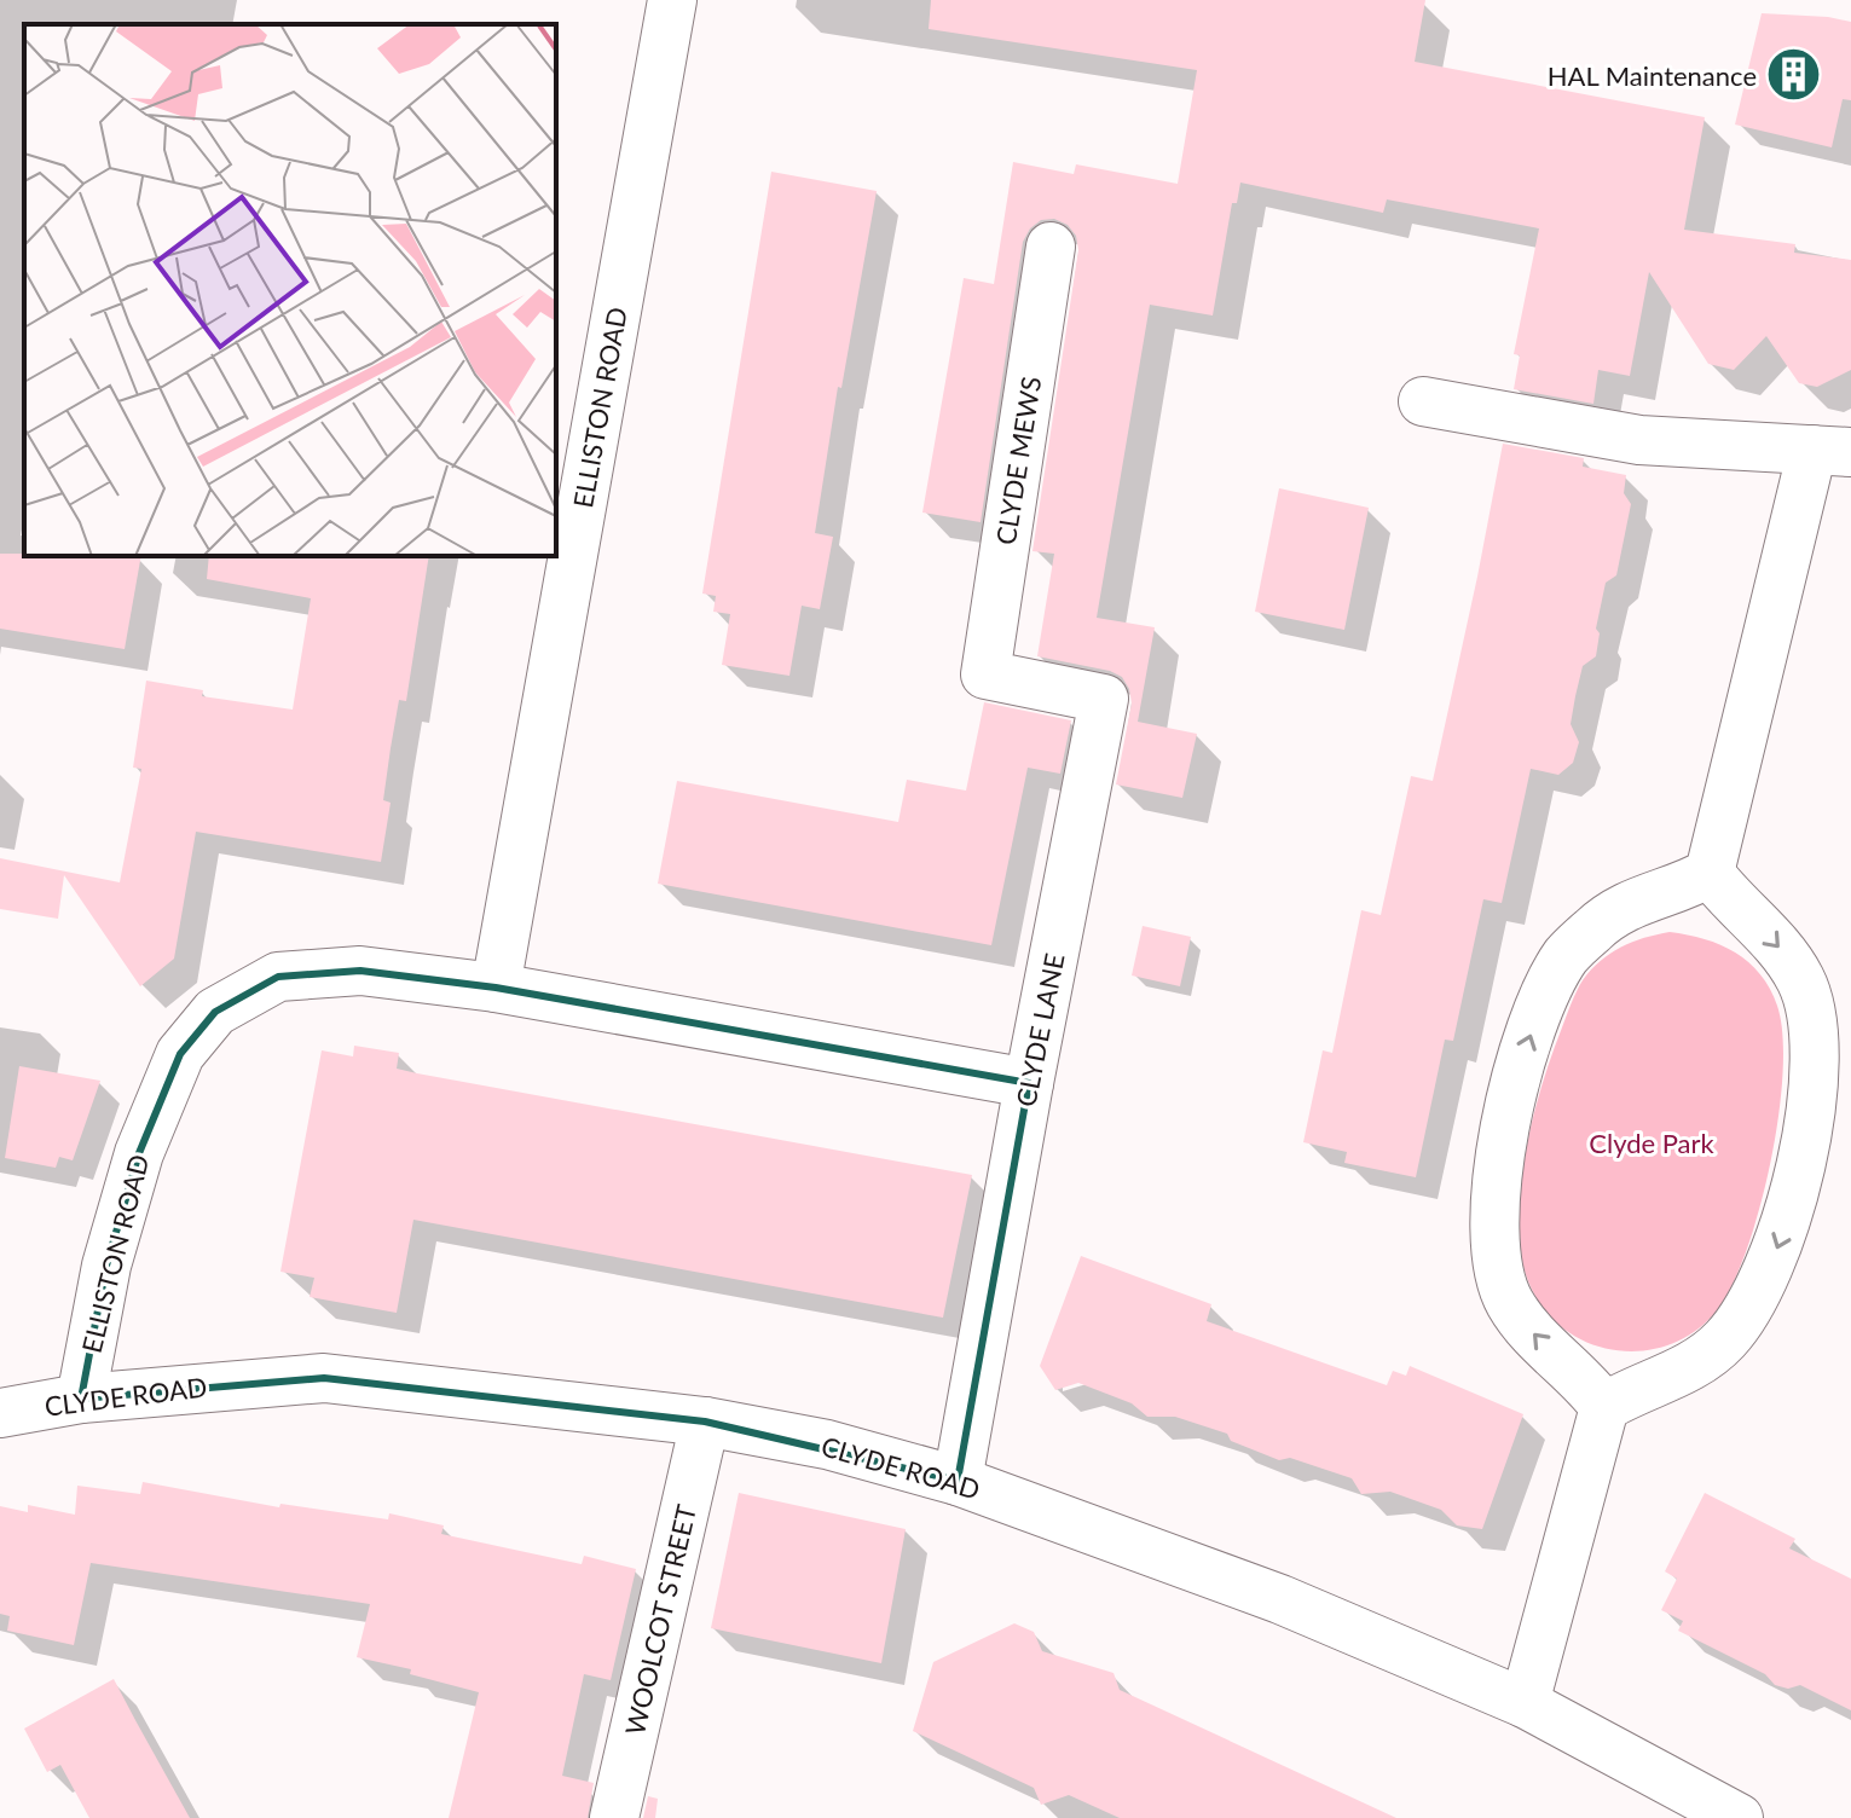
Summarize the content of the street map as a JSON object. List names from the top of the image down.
{
  "streets": {
    "street": [
      "ELLISTON ROAD",
      "CLYDE MEWS",
      "CLYDE LANE",
      "CLYDE ROAD",
      "WOOLCOT STREET"
    ]
  },
  "crossings": [
    ["ELLISTON ROAD", "CLYDE LANE"],
    ["ELLISTON ROAD", "CLYDE ROAD"],
    ["CLYDE MEWS", "CLYDE LANE"],
    ["CLYDE LANE", "CLYDE ROAD"],
    ["CLYDE ROAD", "WOOLCOT STREET"]
  ],
  "parks": ["Clyde Park"],
  "places": {
    "building": ["HAL Maintenance"]
  }
}
